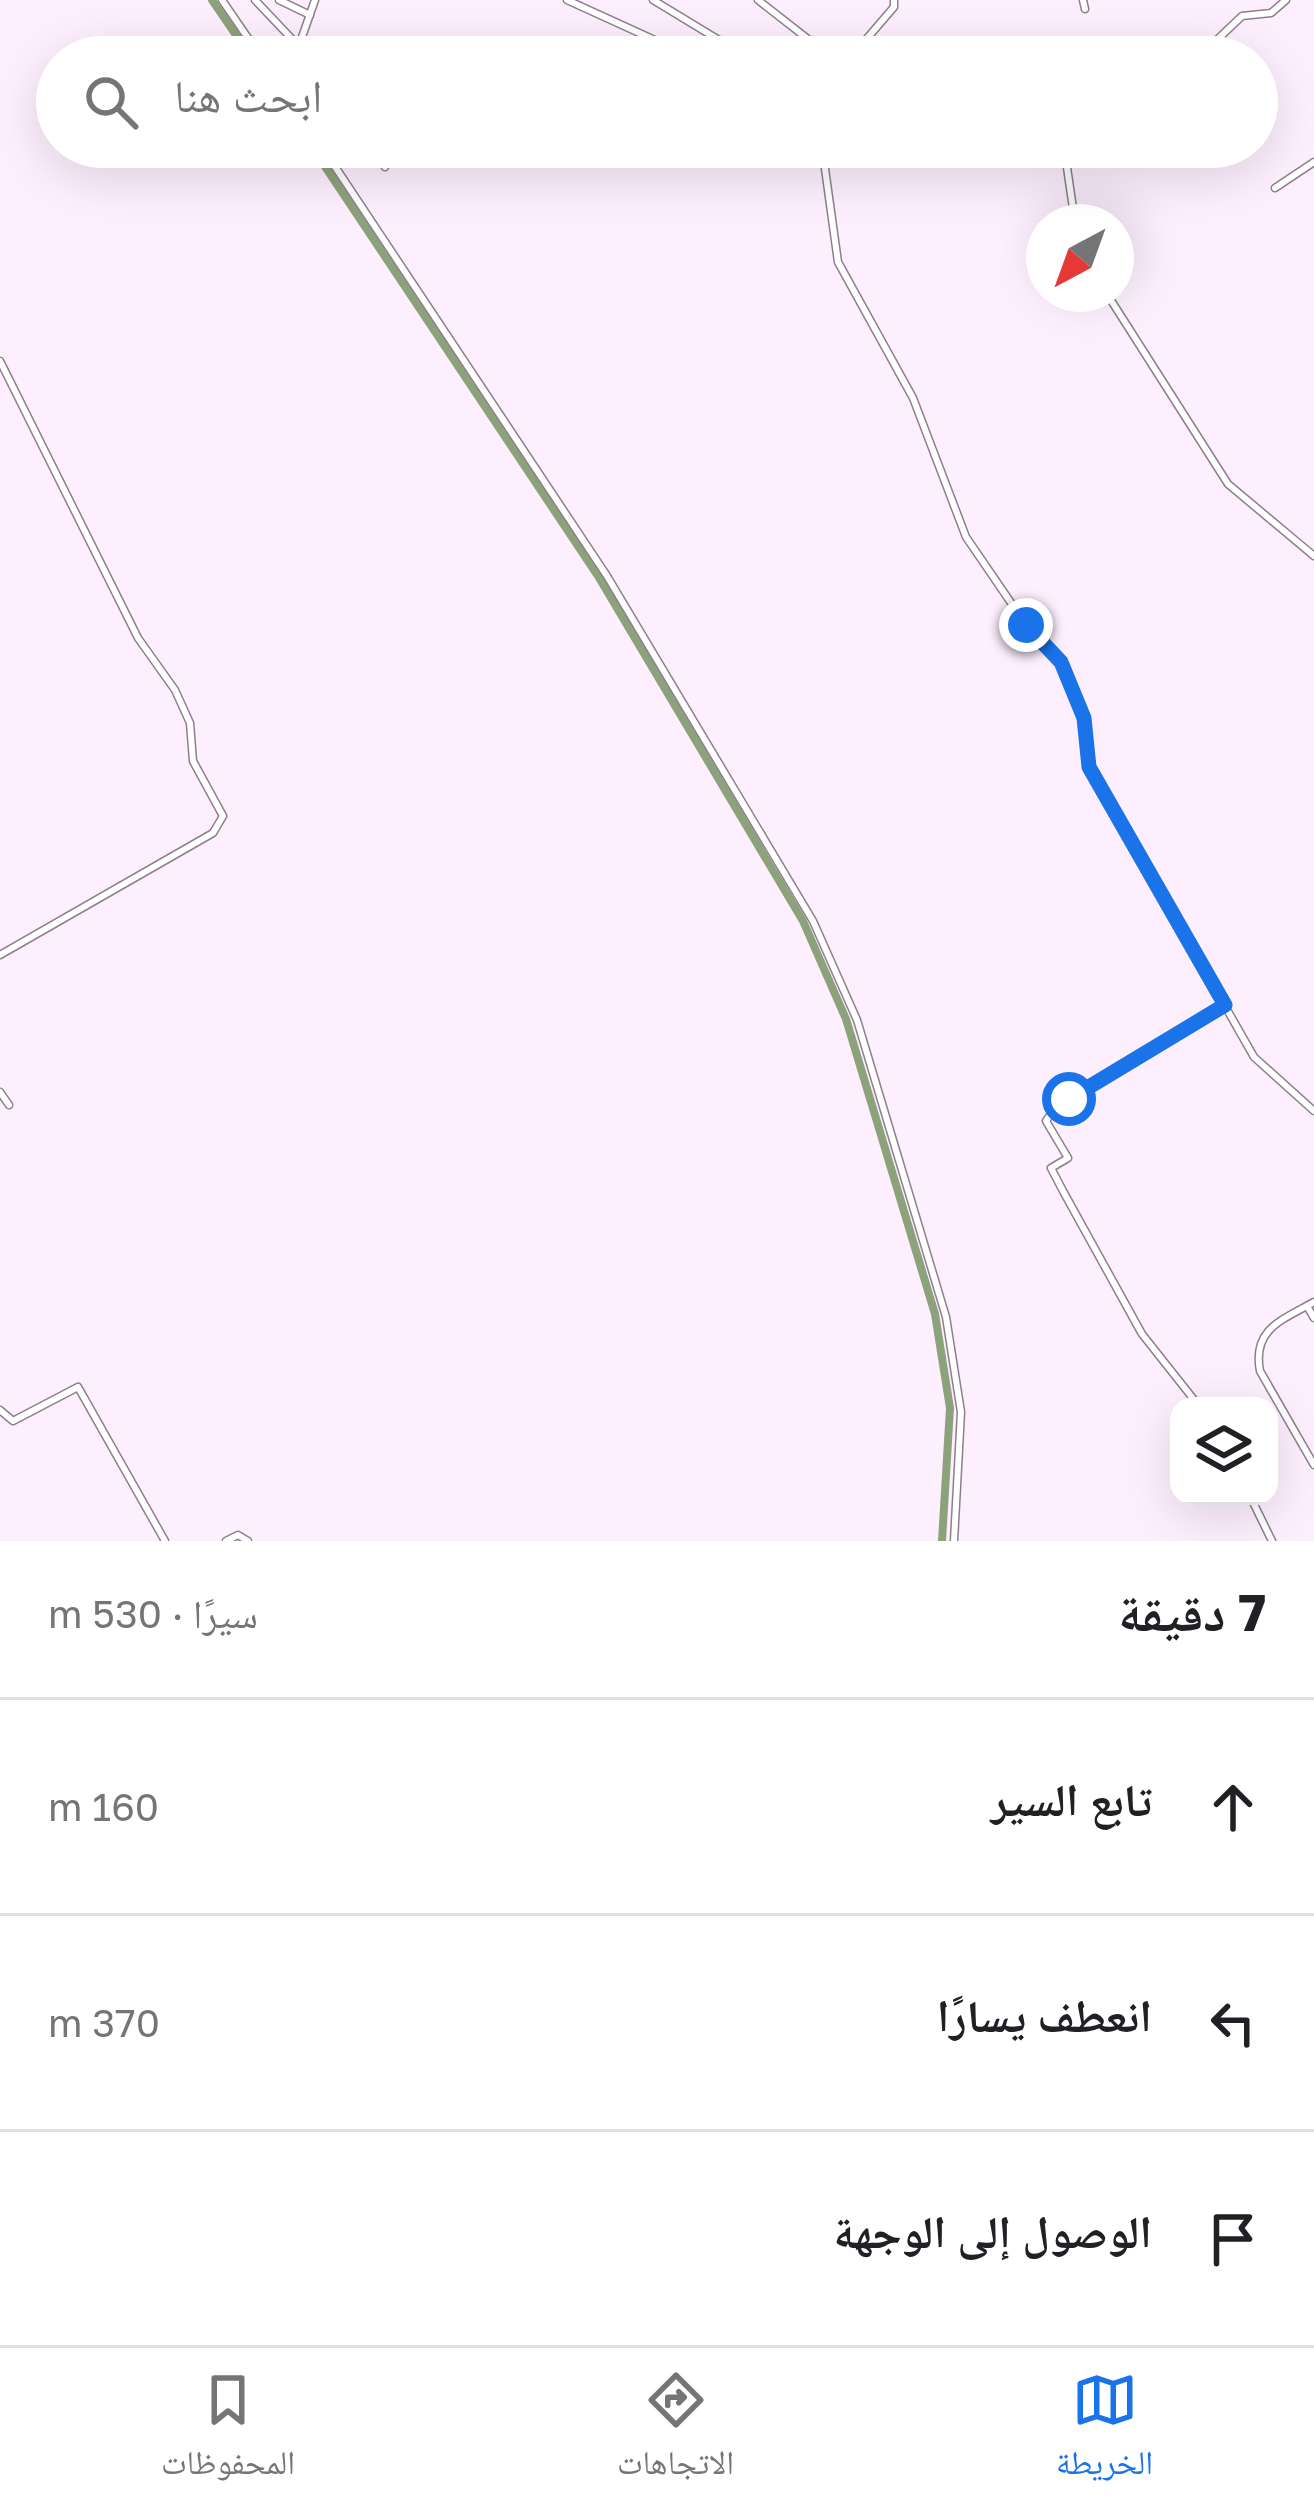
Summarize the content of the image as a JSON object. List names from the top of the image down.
{
  "north": "bottom left",
  "page": {
    "search": "ابحث هنا",
    "heading": ["7 دقيقة", "سيرًا · 530 m"],
    "list": [
      ["تابع السير", "160 m"],
      ["انعطف يسارًا", "370 m"],
      "الوصول إلى الوجهة"
    ],
    "nav": ["الخريطة", "الاتجاهات", "المحفوظات"]
  }
}
